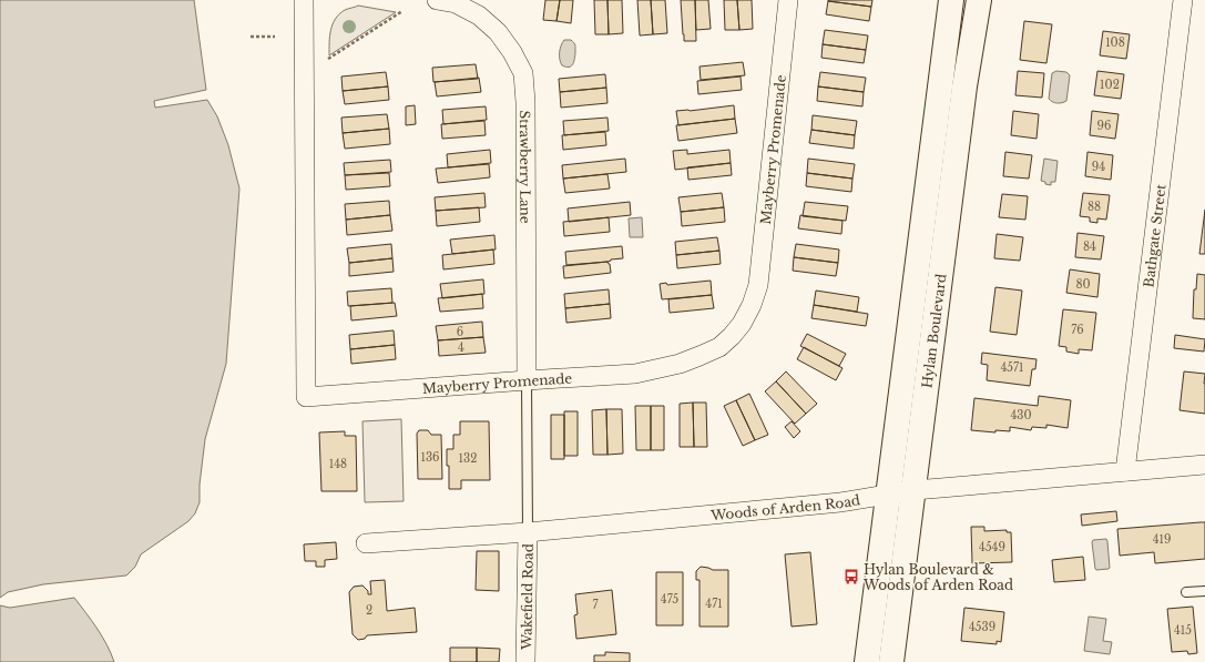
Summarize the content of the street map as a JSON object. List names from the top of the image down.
{
  "streets": {
    "main road": ["Hylan Boulevard"],
    "street": [
      "Mayberry Promenade",
      "Strawberry Lane",
      "Bathgate Street",
      "Woods of Arden Road",
      "Wakefield Road"
    ]
  },
  "crossings": [
    ["Mayberry Promenade", "Strawberry Lane"],
    ["Bathgate Street", "Woods of Arden Road"],
    ["Hylan Boulevard", "Woods of Arden Road"],
    ["Woods of Arden Road", "Wakefield Road"]
  ],
  "places": {
    "bus stop": ["Hylan Boulevard & Woods of Arden Road"]
  },
  "house_numbers": [
    "108",
    "102",
    "96",
    "94",
    "88",
    "84",
    "80",
    "76",
    "6",
    "4",
    "4571",
    "430",
    "136",
    "132",
    "148",
    "419",
    "4549",
    "475",
    "471",
    "7",
    "2",
    "4539",
    "415"
  ]
}
